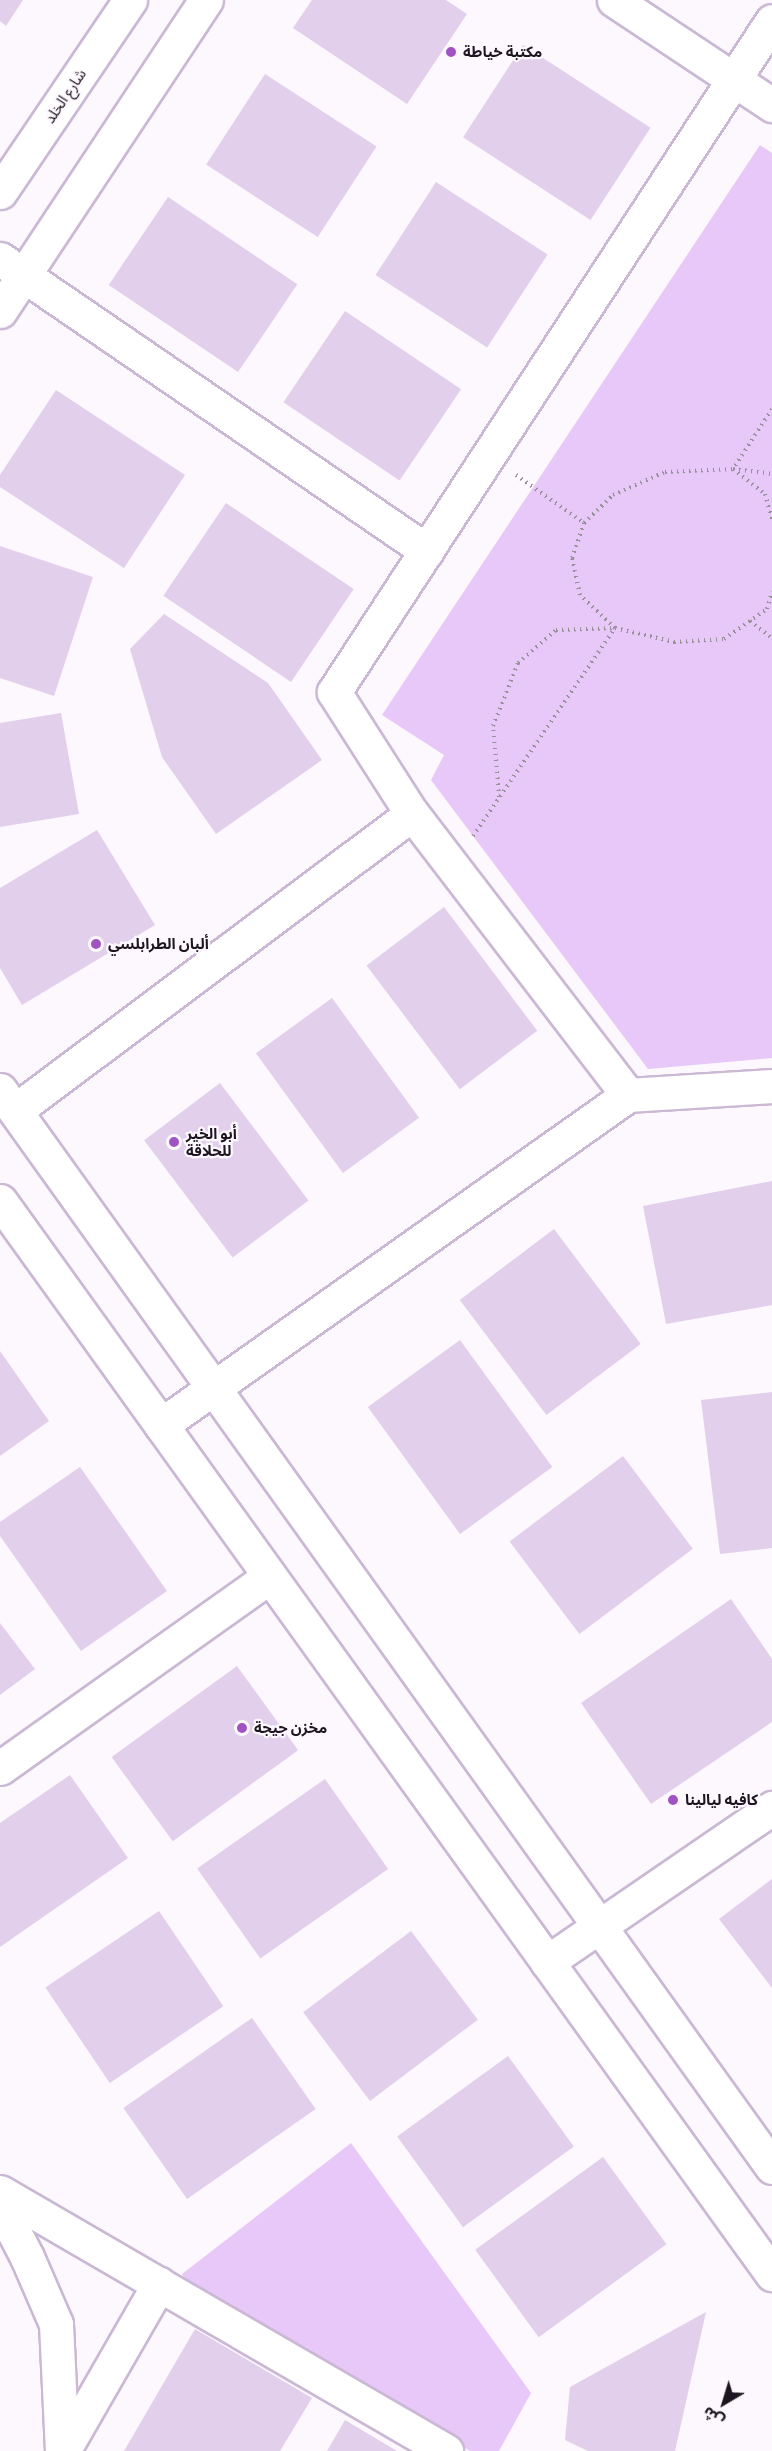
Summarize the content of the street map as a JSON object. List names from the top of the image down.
{
  "streets": {
    "street": ["شارع الخلد"]
  },
  "places": [
    "مكتبة خياطة",
    "ألبان الطرابلسي",
    "أبو الخير للحلاقة",
    "مخزن جيجة",
    "كافيه ليالينا"
  ],
  "north": "bottom left"
}
